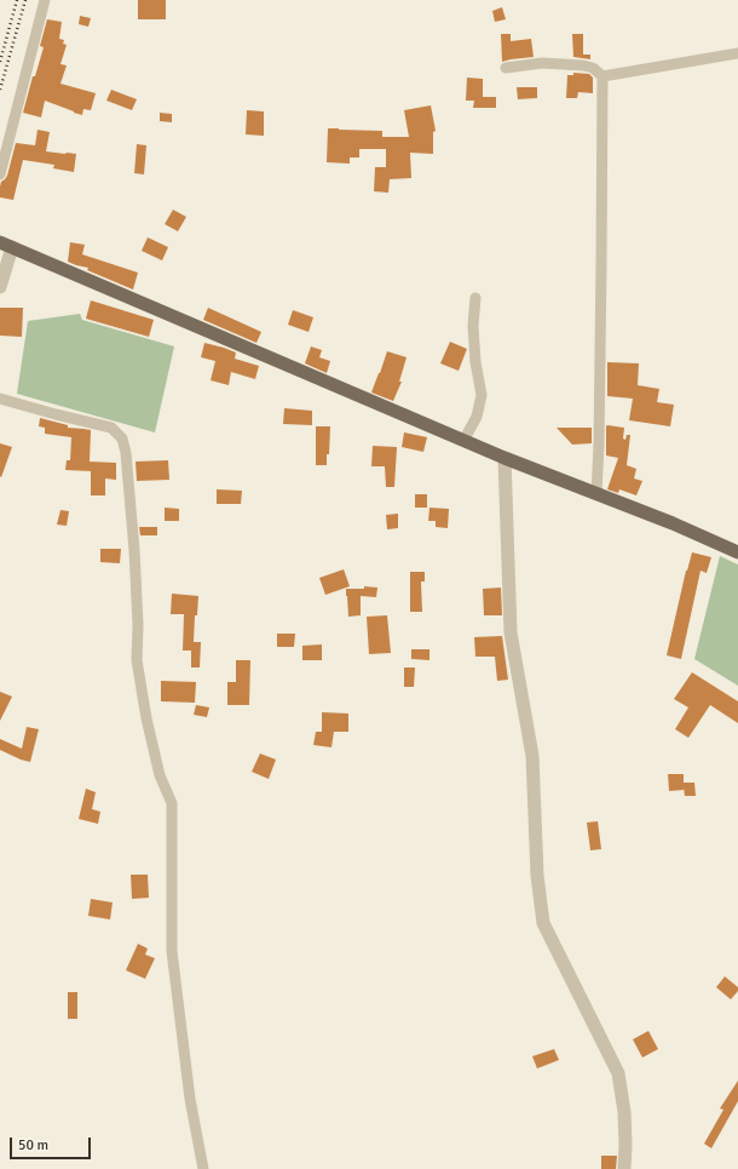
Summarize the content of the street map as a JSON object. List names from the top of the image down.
{
  "scale_bar": "50 m"
}
